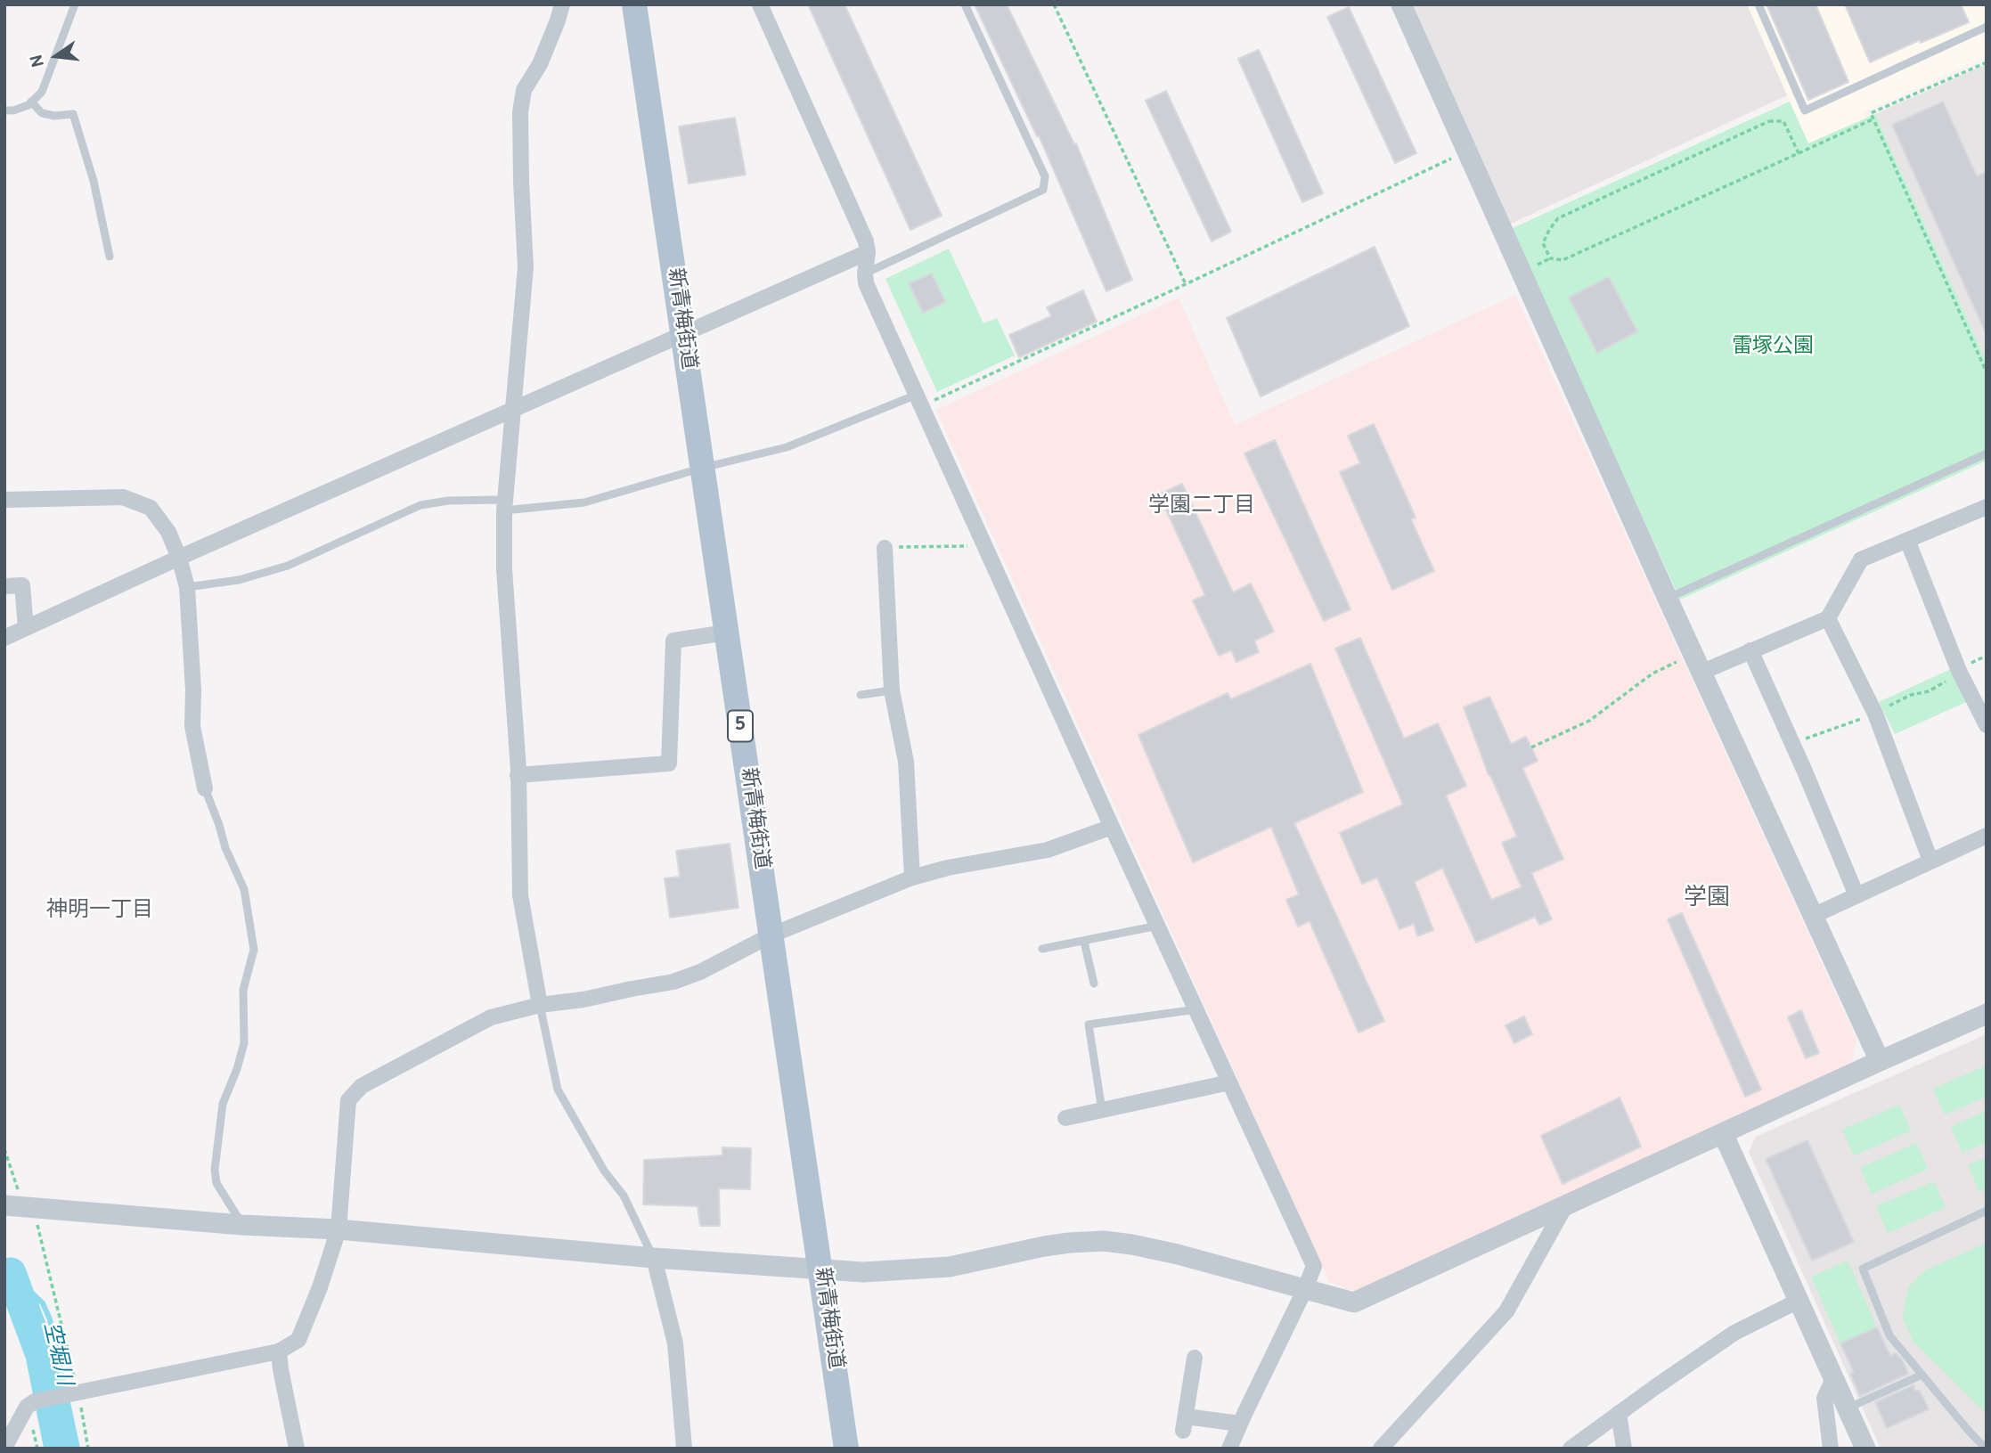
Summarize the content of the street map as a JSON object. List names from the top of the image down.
{
  "streets": {
    "main road": ["新青梅街道", "5"]
  },
  "districts": ["学園二丁目", "学園", "神明一丁目"],
  "water": ["空堀川"],
  "parks": ["雷塚公園"],
  "north": "left"
}
